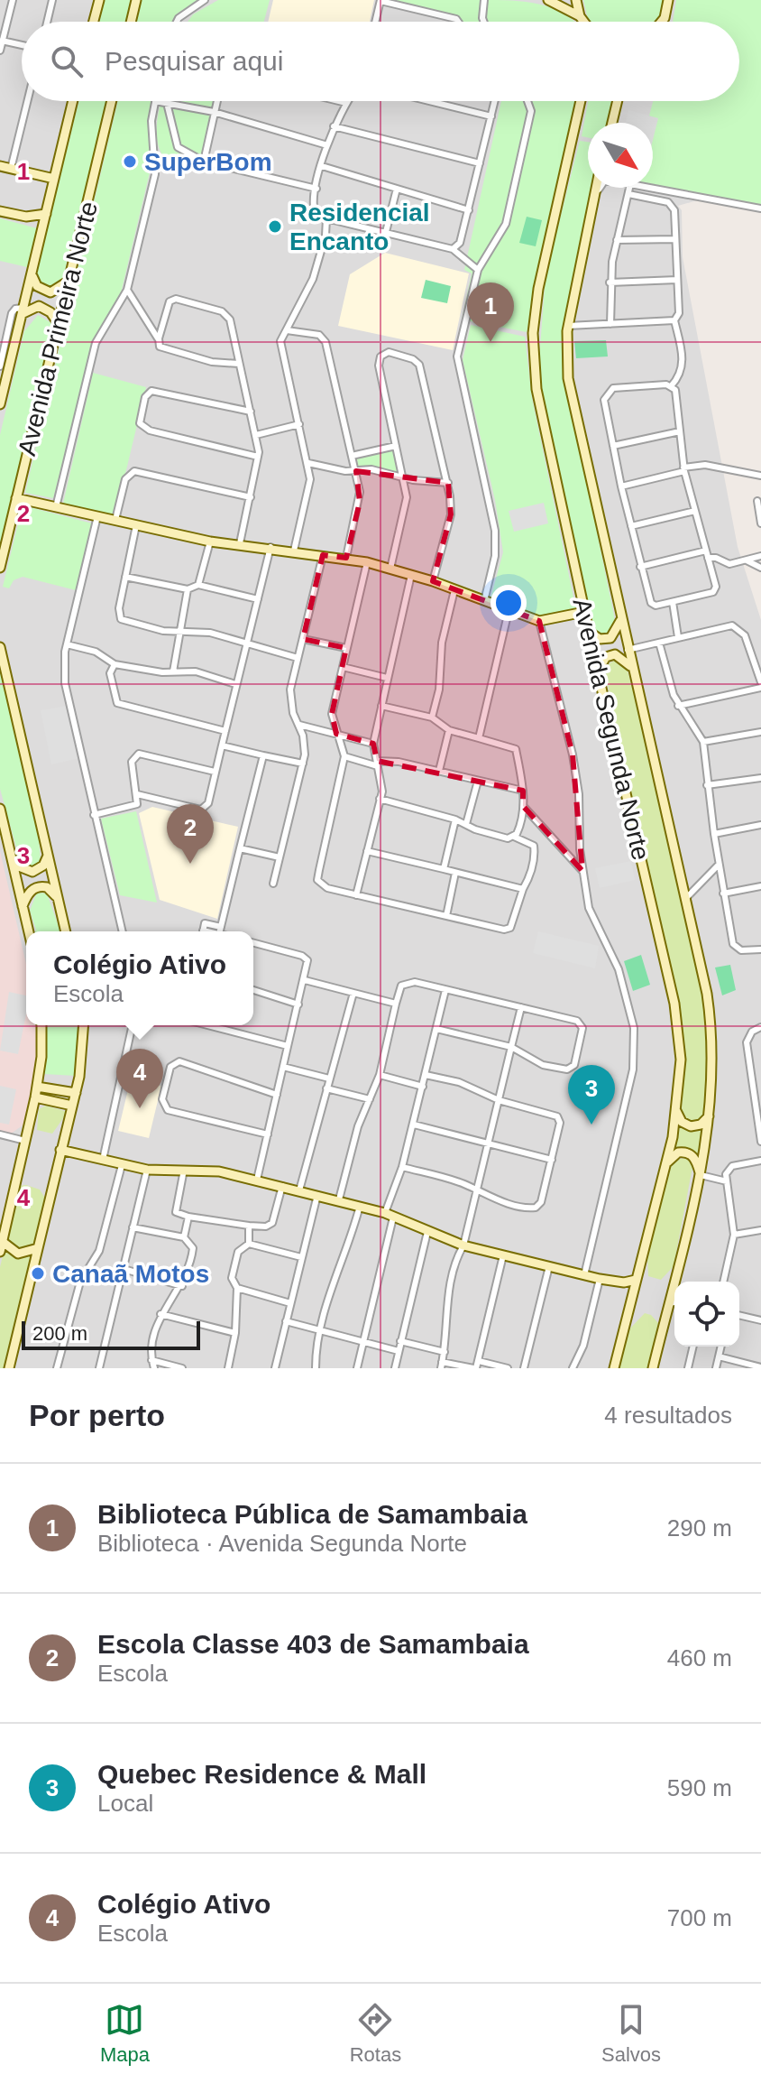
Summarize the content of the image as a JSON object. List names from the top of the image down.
{
  "streets": {
    "main road": ["Avenida Primeira Norte", "Avenida Segunda Norte"]
  },
  "places": ["SuperBom", "Residencial Encanto", "Canaã Motos"],
  "scale_bar": "200 m",
  "north": "bottom right",
  "page": {
    "search": "Pesquisar aqui",
    "pins": [
      "1",
      "2",
      "4",
      "3"
    ],
    "popup": ["Colégio Ativo", "Escola"],
    "scale": "200 m",
    "heading": ["Por perto", "4 resultados"],
    "list": [
      {
        "mark": "1",
        "name": "Biblioteca Pública de Samambaia",
        "note": "Biblioteca · Avenida Segunda Norte",
        "value": "290 m"
      },
      {
        "mark": "2",
        "name": "Escola Classe 403 de Samambaia",
        "note": "Escola",
        "value": "460 m"
      },
      {
        "mark": "3",
        "name": "Quebec Residence & Mall",
        "note": "Local",
        "value": "590 m"
      },
      {
        "mark": "4",
        "name": "Colégio Ativo",
        "note": "Escola",
        "value": "700 m"
      }
    ],
    "nav": ["Mapa", "Rotas", "Salvos"]
  },
  "grid": {
    "rows": [
      "1",
      "2",
      "3",
      "4"
    ]
  }
}
